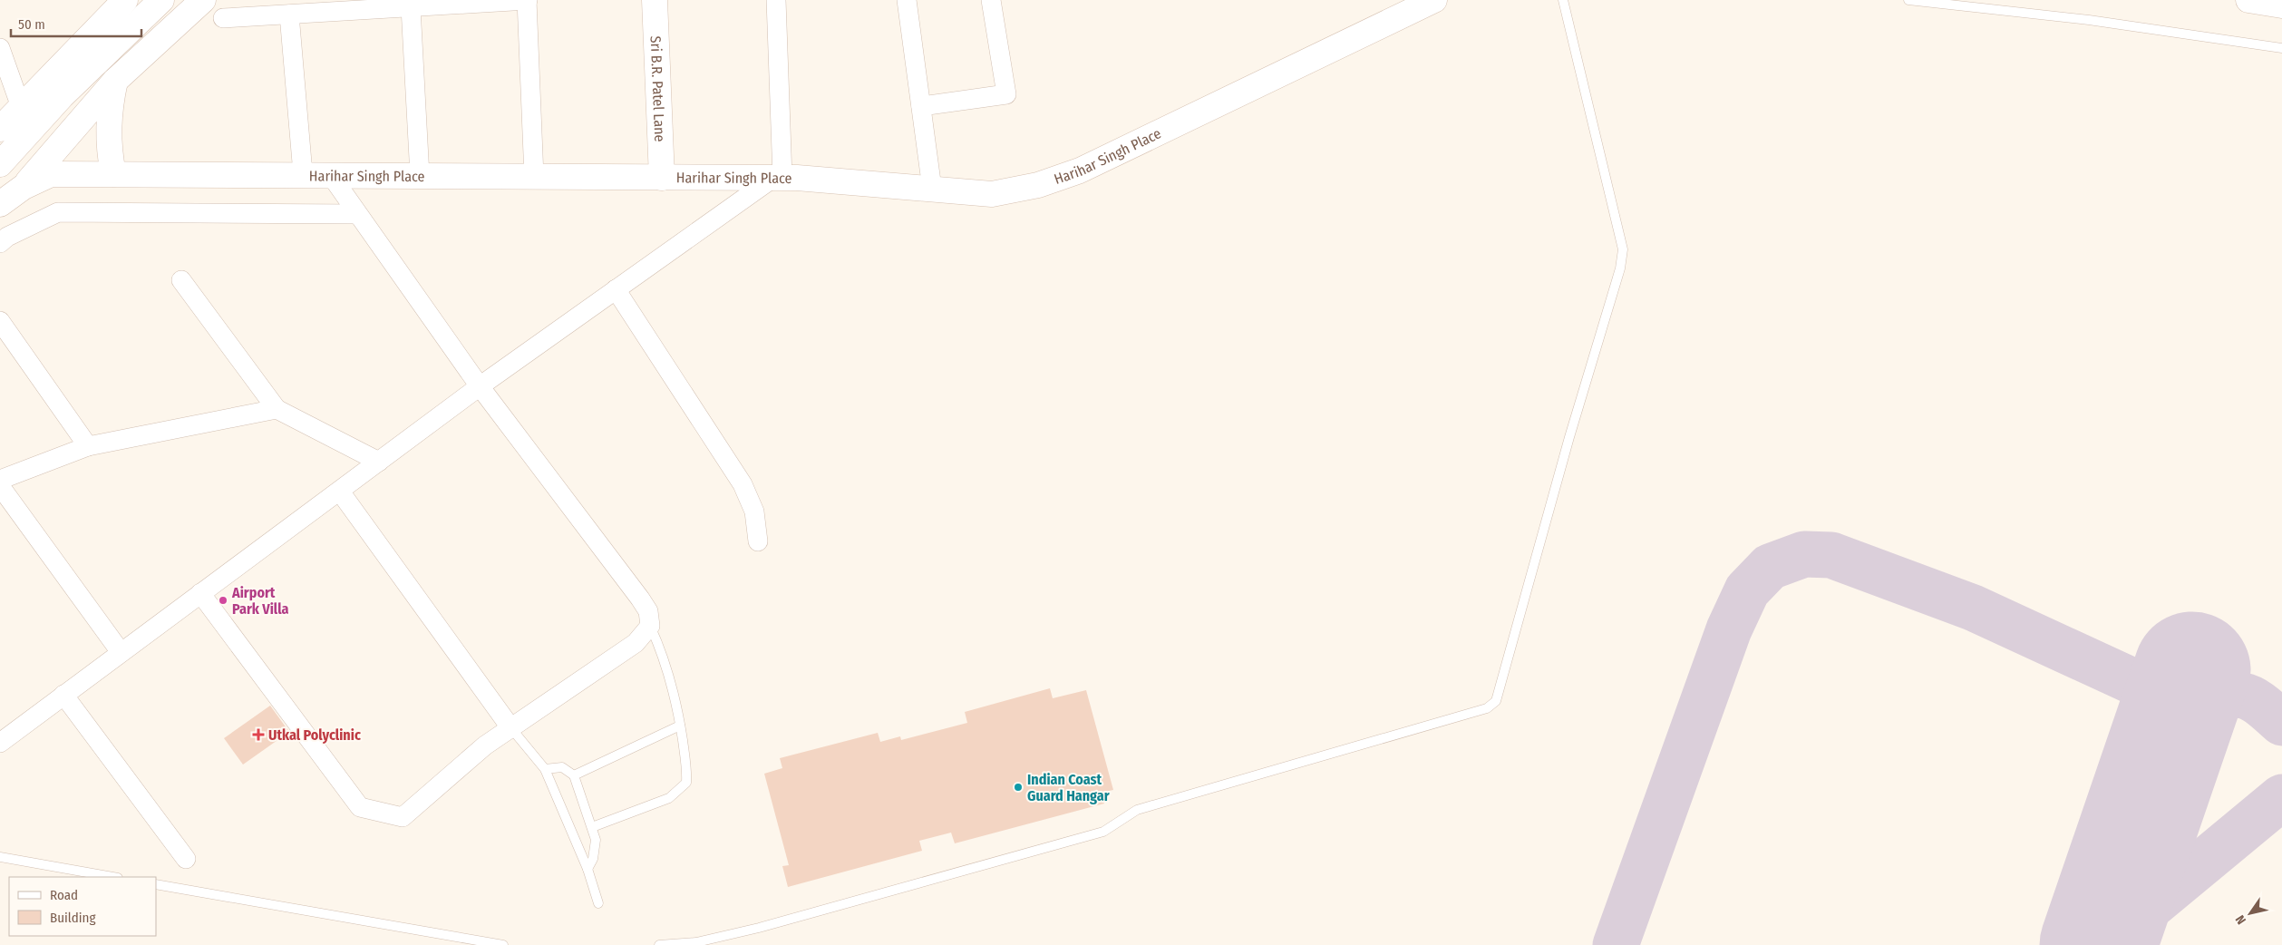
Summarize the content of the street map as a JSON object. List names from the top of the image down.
{
  "streets": {
    "street": ["Sri B.R. Patel Lane", "Harihar Singh Place"]
  },
  "crossings": [
    ["Sri B.R. Patel Lane", "Harihar Singh Place"]
  ],
  "places": {
    "other": ["Airport Park Villa", "Indian Coast Guard Hangar"],
    "health": ["Utkal Polyclinic"]
  },
  "legend": ["Road", "Building"],
  "scale_bar": "50 m",
  "north": "bottom left"
}
